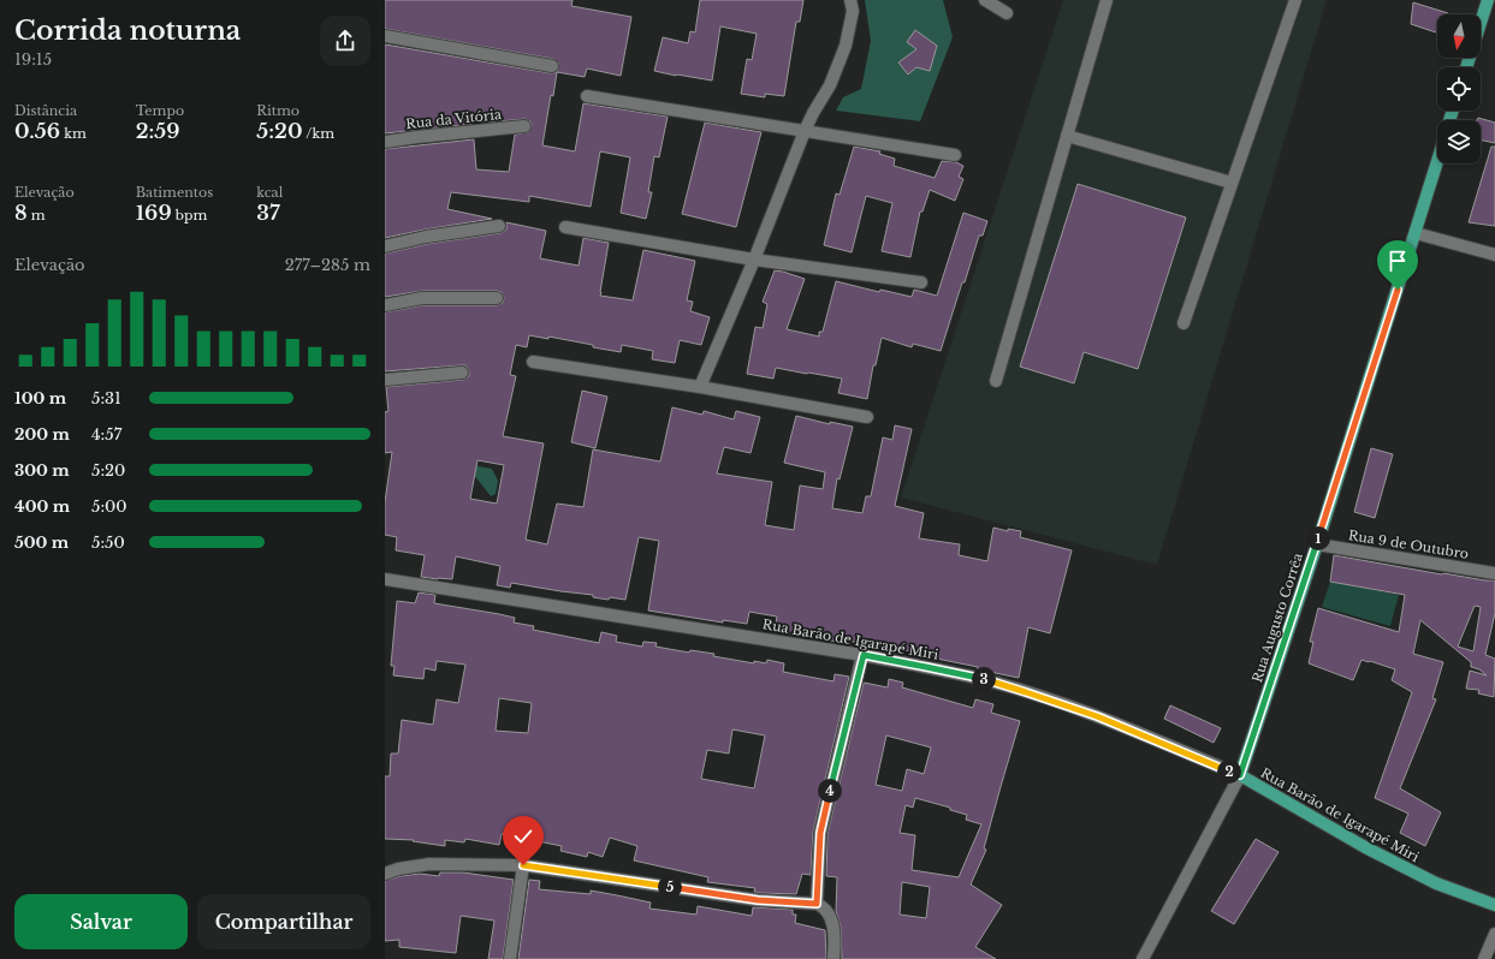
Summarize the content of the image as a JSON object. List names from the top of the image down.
{
  "streets": {
    "main road": ["Rua Augusto Corrêa", "Rua Barão de Igarapé Miri"],
    "street": ["Rua da Vitória", "Rua 9 de Outubro"]
  },
  "crossings": [
    ["Rua 9 de Outubro", "Rua Augusto Corrêa"],
    ["Rua Augusto Corrêa", "Rua Barão de Igarapé Miri"]
  ],
  "north": "bottom",
  "page": {
    "heading": ["Corrida noturna", "19:15"],
    "stats": [
      ["Distância", "0.56 km"],
      ["Tempo", "2:59"],
      ["Ritmo", "5:20 /km"],
      ["Elevação", "8 m"],
      ["Batimentos", "169 bpm"],
      ["kcal", "37"]
    ],
    "chart": ["Elevação", "277–285 m"],
    "list": [
      {
        "name": "100 m",
        "note": "5:31"
      },
      {
        "name": "200 m",
        "note": "4:57"
      },
      {
        "name": "300 m",
        "note": "5:20"
      },
      {
        "name": "400 m",
        "note": "5:00"
      },
      {
        "name": "500 m",
        "note": "5:50"
      }
    ],
    "pins": [
      "1",
      "3",
      "2",
      "4",
      "5"
    ],
    "buttons": ["Salvar", "Compartilhar"]
  }
}
